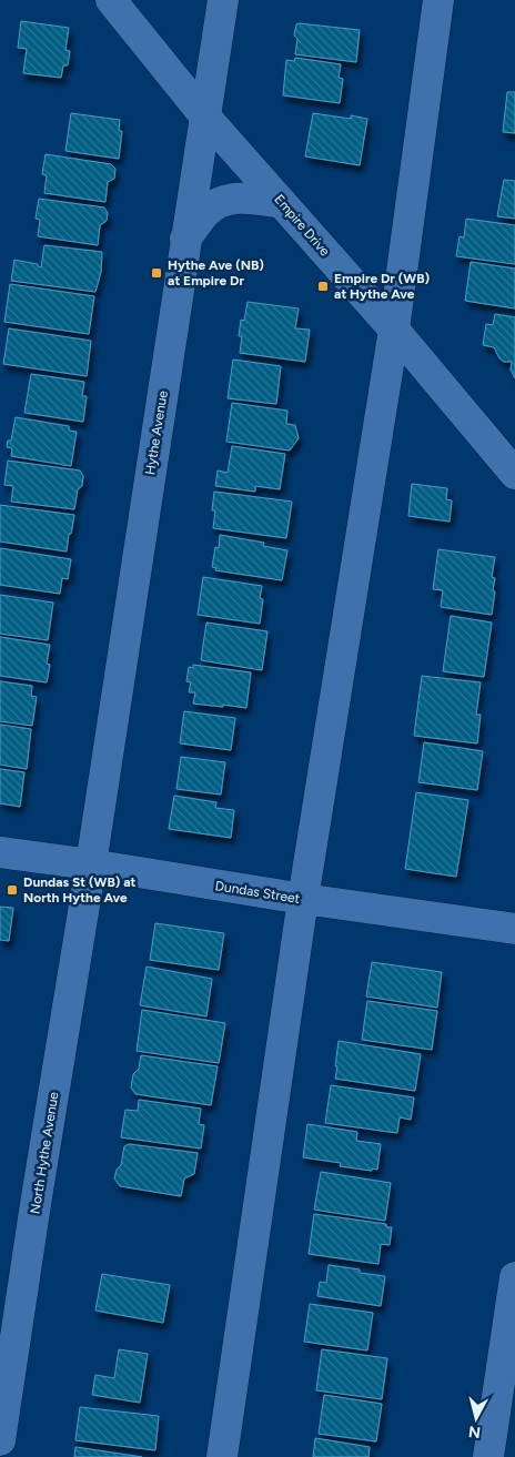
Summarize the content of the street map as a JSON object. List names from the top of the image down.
{
  "streets": {
    "street": [
      "Empire Drive",
      "Hythe Avenue",
      "Dundas Street",
      "North Hythe Avenue"
    ]
  },
  "crossings": [
    ["Empire Drive", "Hythe Avenue"],
    ["Hythe Avenue", "Dundas Street"],
    ["Hythe Avenue", "North Hythe Avenue"],
    ["Dundas Street", "North Hythe Avenue"]
  ],
  "places": {
    "transit": ["Hythe Ave (NB) at Empire Dr", "Empire Dr (WB) at Hythe Ave", "Dundas St (WB) at North Hythe Ave"]
  },
  "north": "bottom"
}
